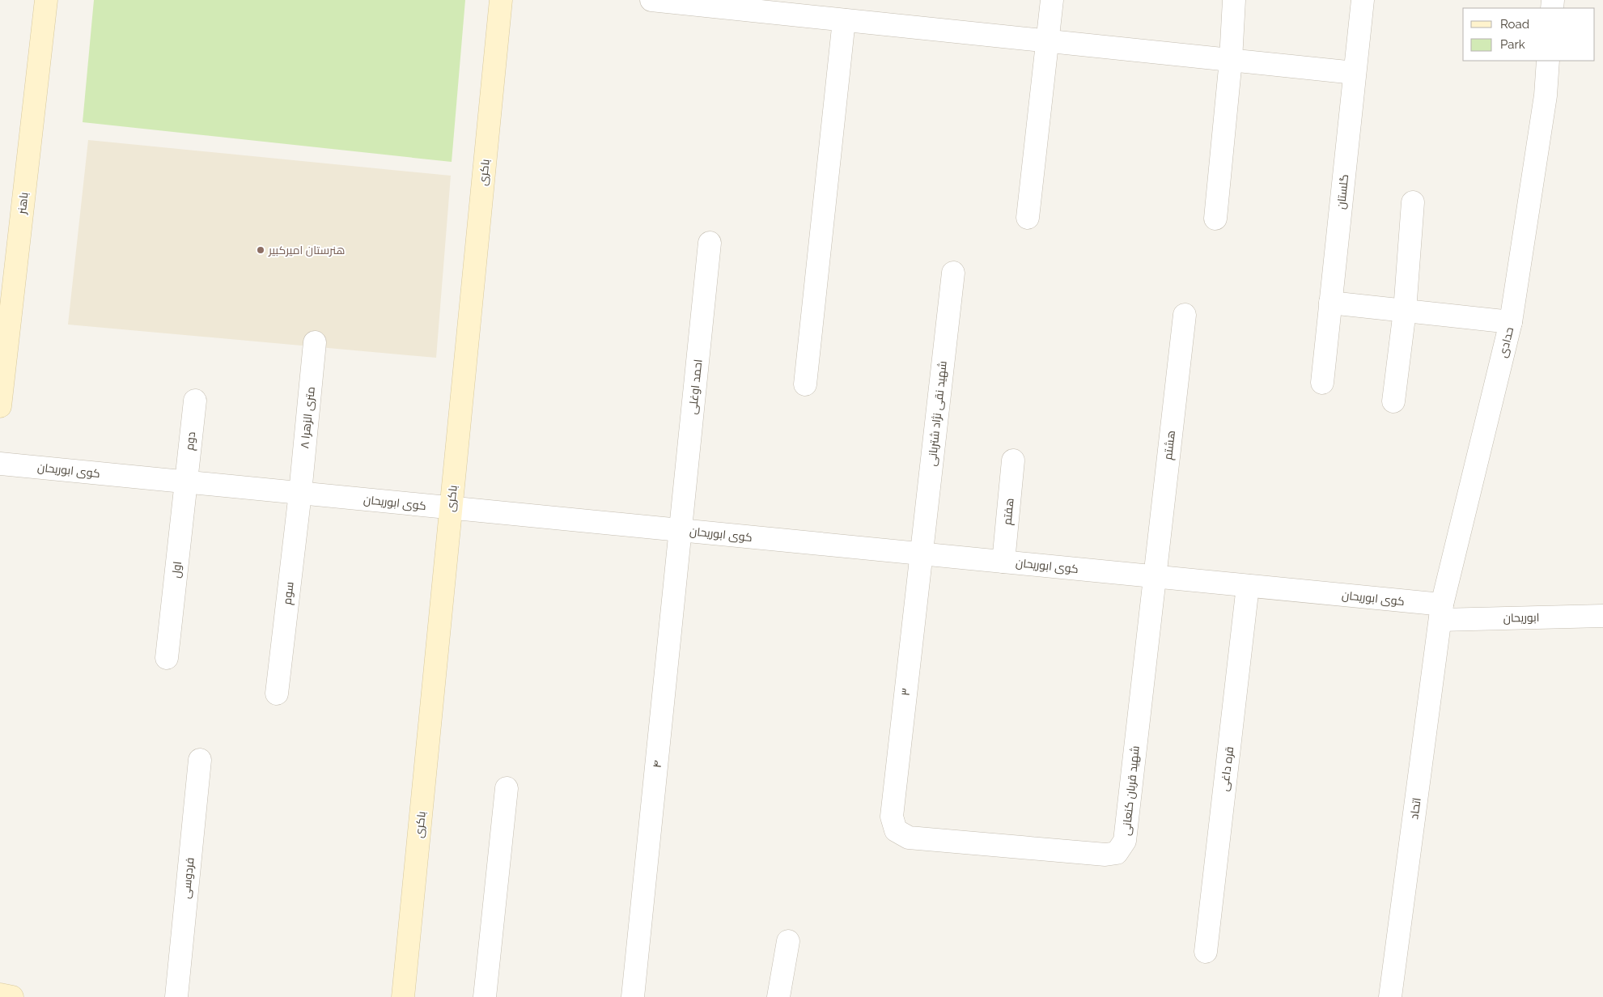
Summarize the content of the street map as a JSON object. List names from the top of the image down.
{
  "streets": {
    "street": [
      "باکری",
      "گلستان",
      "باهنر",
      "حدادی",
      "احمد اوغلی",
      "شهید نقی نژاد شتربانی",
      "۸ متری الزهرا",
      "دوم",
      "هشتم",
      "کوی ابوریحان",
      "هفتم",
      "اول",
      "سوم",
      "ابوریحان",
      "۳",
      "۴",
      "قره داغی",
      "شهید قربان کنعانی",
      "اتحاد",
      "فردوسی"
    ]
  },
  "crossings": [
    ["باکری", "کوی ابوریحان"],
    ["حدادی", "کوی ابوریحان"],
    ["حدادی", "ابوریحان"],
    ["حدادی", "اتحاد"],
    ["احمد اوغلی", "کوی ابوریحان"],
    ["احمد اوغلی", "۴"],
    ["شهید نقی نژاد شتربانی", "کوی ابوریحان"],
    ["شهید نقی نژاد شتربانی", "۳"],
    ["۸ متری الزهرا", "کوی ابوریحان"],
    ["۸ متری الزهرا", "سوم"],
    ["دوم", "کوی ابوریحان"],
    ["دوم", "اول"],
    ["هشتم", "کوی ابوریحان"],
    ["هشتم", "شهید قربان کنعانی"],
    ["کوی ابوریحان", "هفتم"],
    ["کوی ابوریحان", "اول"],
    ["کوی ابوریحان", "سوم"],
    ["کوی ابوریحان", "ابوریحان"],
    ["کوی ابوریحان", "۳"],
    ["کوی ابوریحان", "۴"],
    ["کوی ابوریحان", "قره داغی"],
    ["کوی ابوریحان", "شهید قربان کنعانی"],
    ["کوی ابوریحان", "اتحاد"],
    ["ابوریحان", "اتحاد"],
    ["۳", "شهید قربان کنعانی"]
  ],
  "places": ["هنرستان امیرکبیر"],
  "legend": ["Road", "Park"]
}
